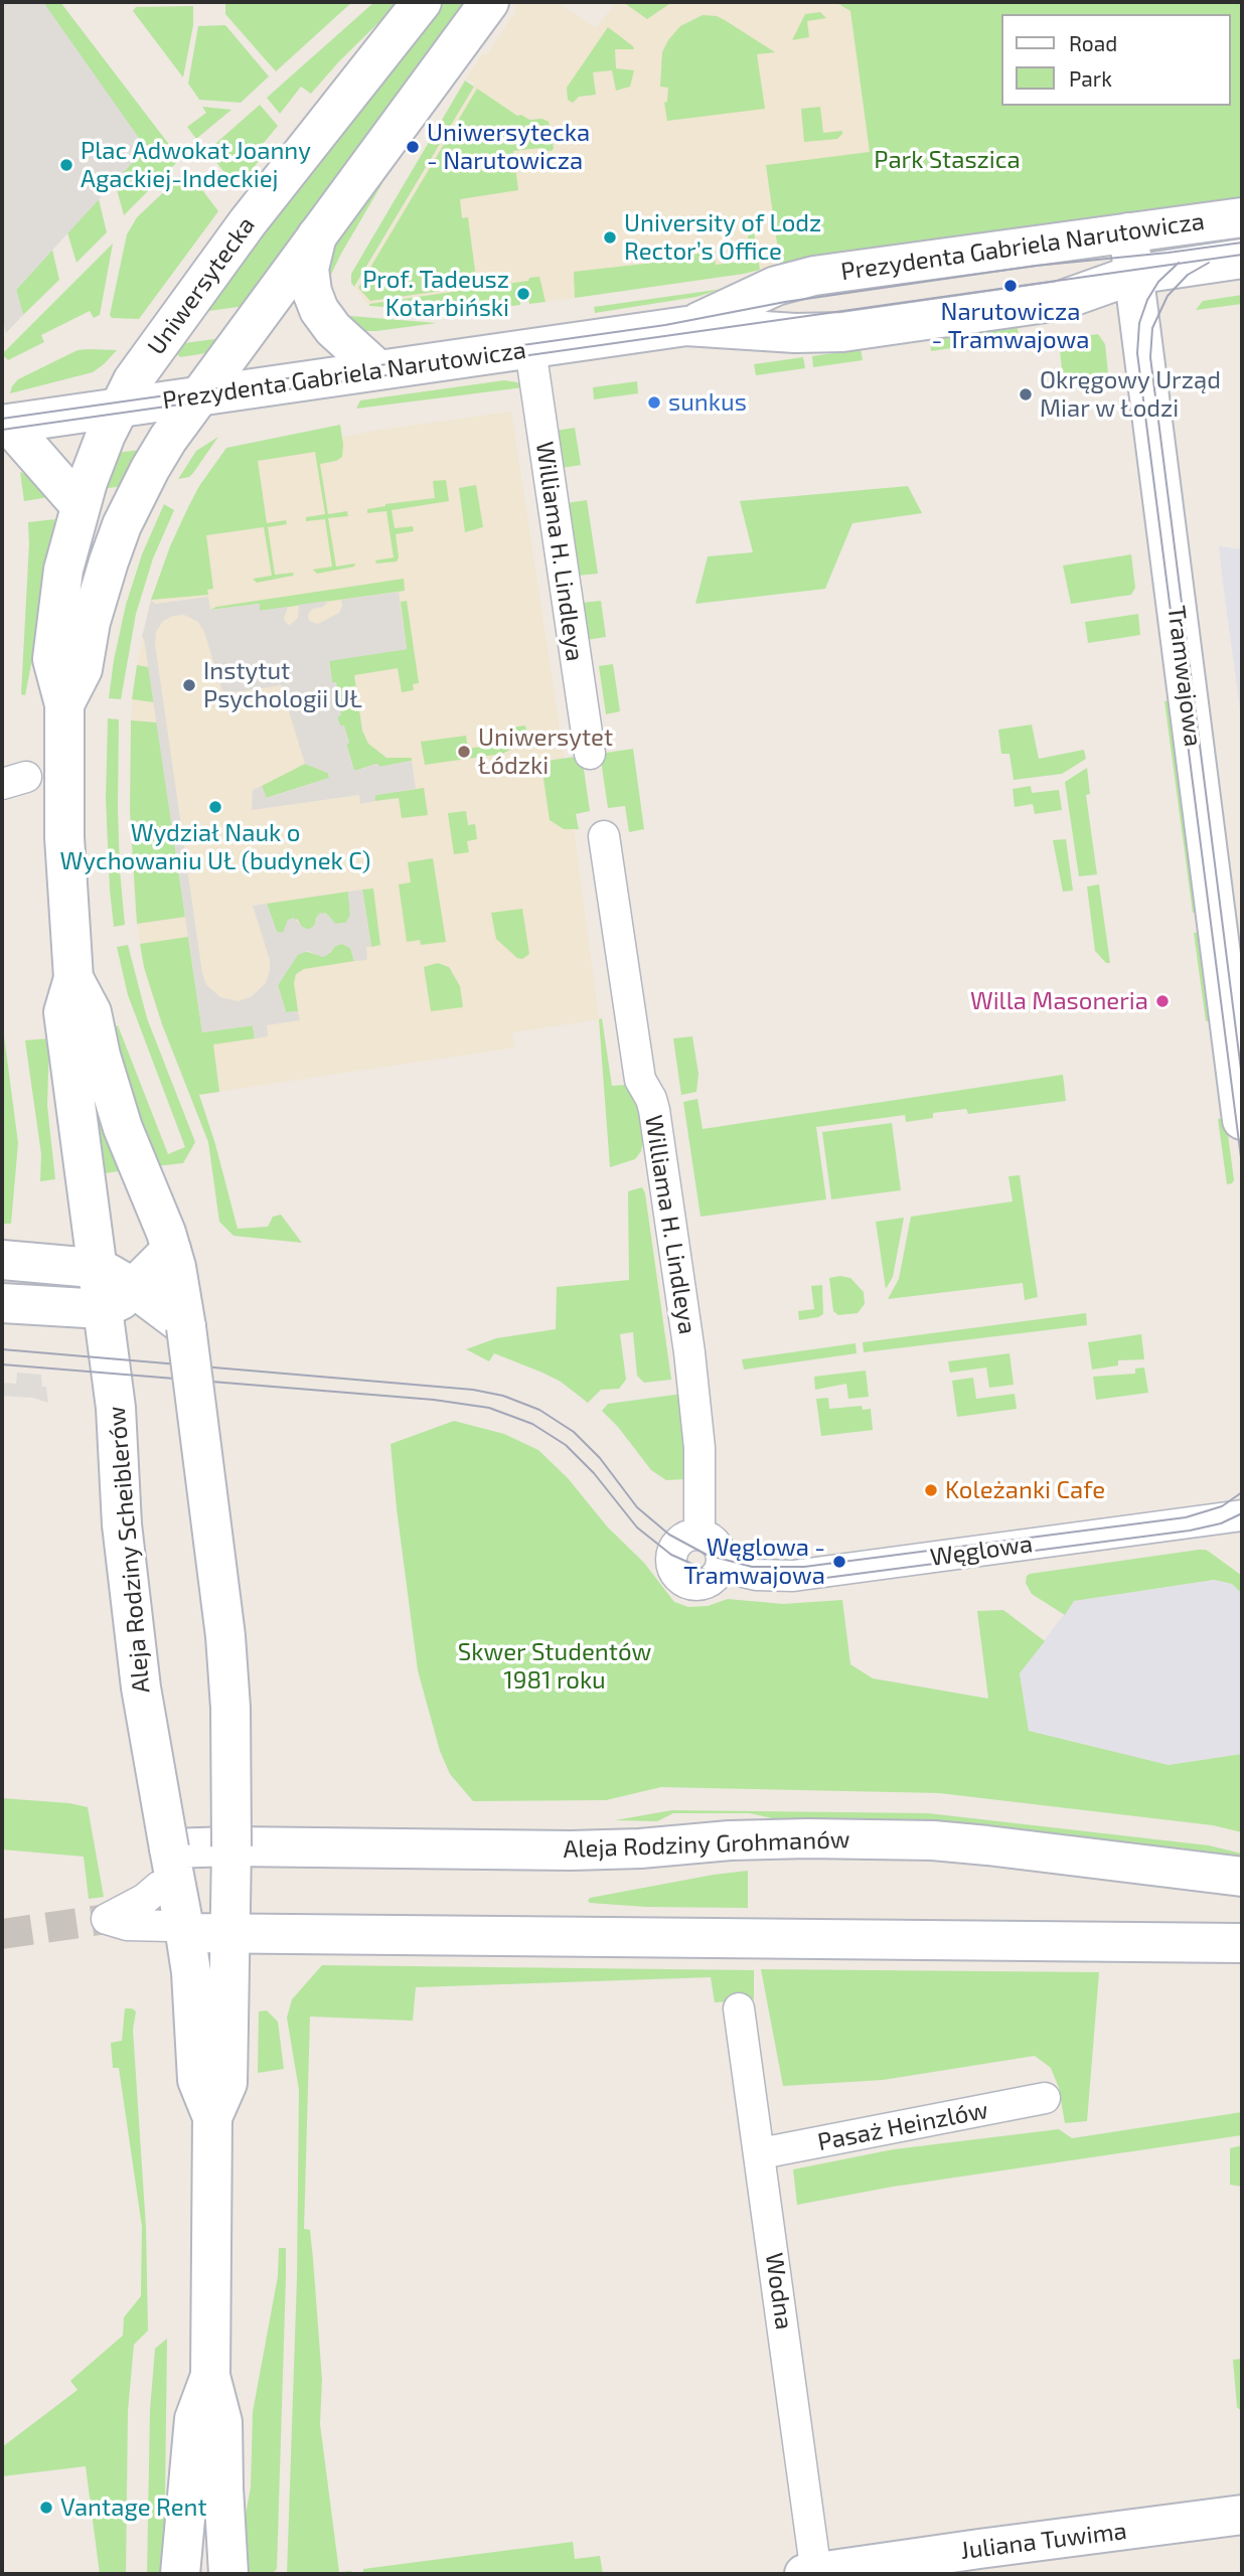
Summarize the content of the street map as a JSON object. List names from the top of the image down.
{
  "streets": {
    "main road": [
      "Prezydenta Gabriela Narutowicza",
      "Uniwersytecka",
      "Tramwajowa",
      "Aleja Rodziny Scheiblerów",
      "Aleja Rodziny Grohmanów",
      "Juliana Tuwima"
    ],
    "street": [
      "Williama H. Lindleya",
      "Węglowa",
      "Pasaż Heinzlów",
      "Wodna"
    ]
  },
  "crossings": [
    ["Prezydenta Gabriela Narutowicza", "Uniwersytecka"],
    ["Prezydenta Gabriela Narutowicza", "Williama H. Lindleya"],
    ["Prezydenta Gabriela Narutowicza", "Tramwajowa"],
    ["Prezydenta Gabriela Narutowicza", "Aleja Rodziny Scheiblerów"],
    ["Uniwersytecka", "Aleja Rodziny Scheiblerów"],
    ["Williama H. Lindleya", "Węglowa"],
    ["Aleja Rodziny Scheiblerów", "Aleja Rodziny Grohmanów"],
    ["Pasaż Heinzlów", "Wodna"],
    ["Wodna", "Juliana Tuwima"]
  ],
  "parks": ["Park Staszica", "Skwer Studentów 1981 roku"],
  "places": [
    "Uniwersytecka - Narutowicza",
    "Plac Adwokat Joanny Agackiej-Indeckiej",
    "University of Lodz Rector’s Office",
    "Narutowicza - Tramwajowa",
    "Prof. Tadeusz Kotarbiński",
    "Okręgowy Urząd Miar w Łodzi",
    "sunkus",
    "Instytut Psychologii UŁ",
    "Uniwersytet Łódzki",
    "Wydział Nauk o Wychowaniu UŁ (budynek C)",
    "Willa Masoneria",
    "Koleżanki Cafe",
    "Węglowa - Tramwajowa",
    "Vantage Rent"
  ],
  "legend": ["Road", "Park"]
}
